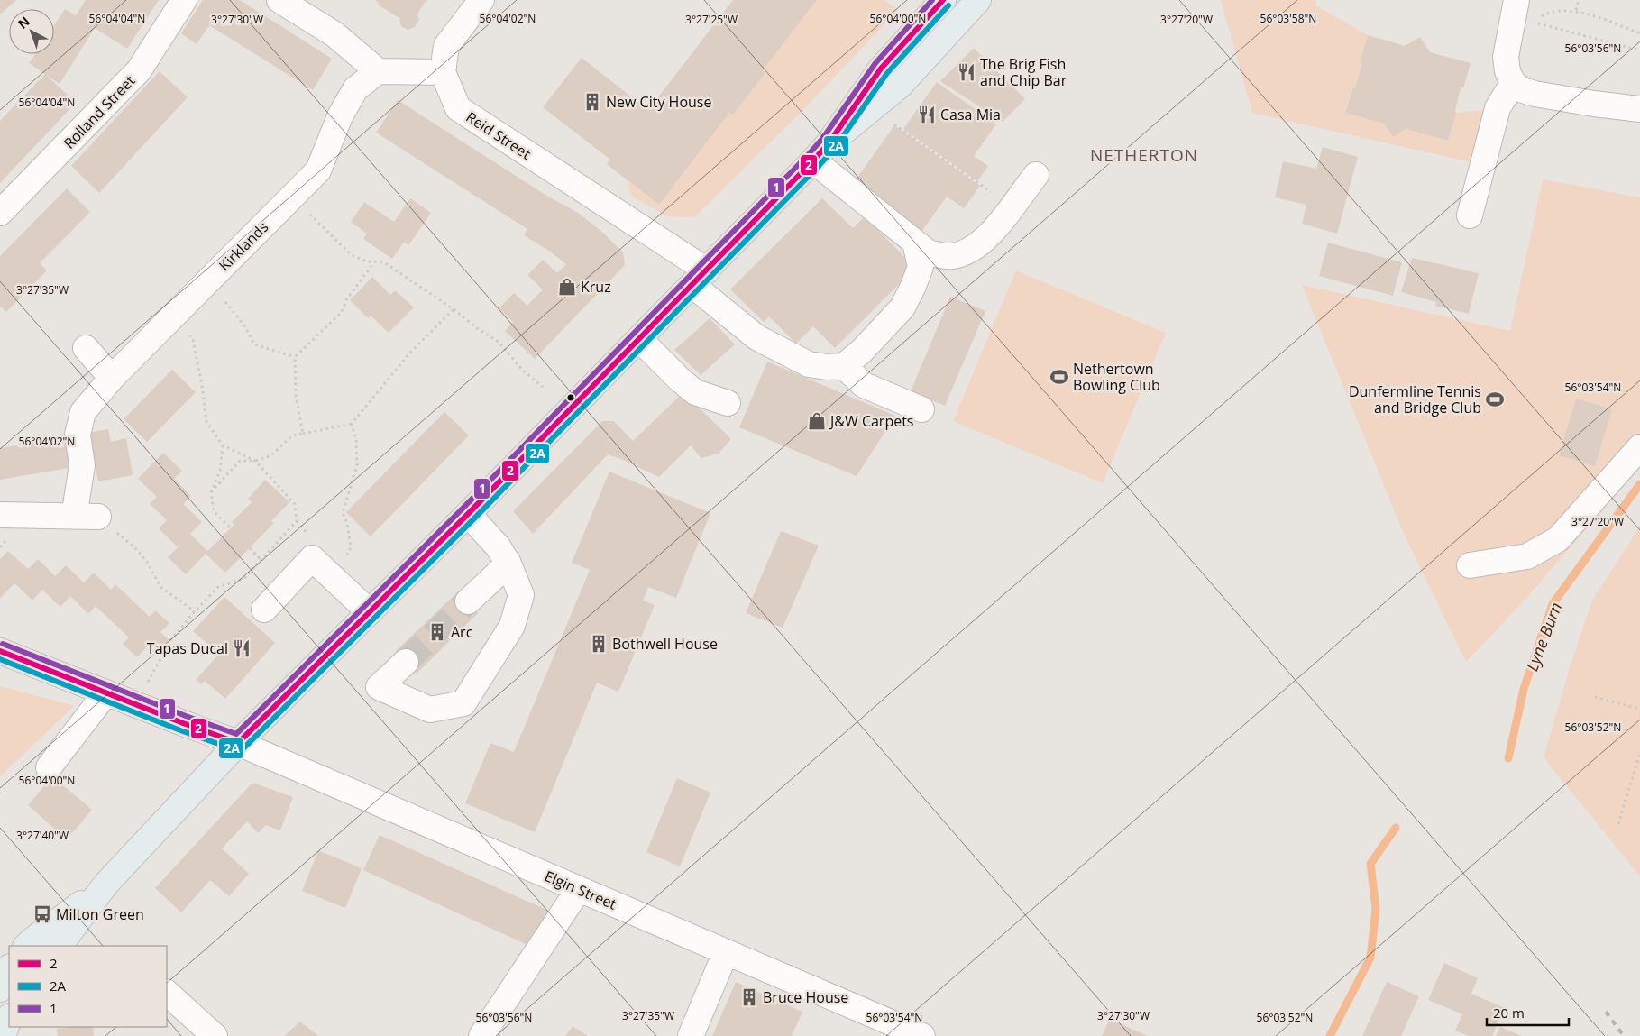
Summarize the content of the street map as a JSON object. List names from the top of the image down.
{
  "streets": {
    "street": [
      "Rolland Street",
      "Reid Street",
      "Kirklands",
      "Elgin Street"
    ]
  },
  "districts": ["NETHERTON"],
  "water": ["Lyne Burn"],
  "places": {
    "restaurant": ["The Brig Fish and Chip Bar", "Casa Mia", "Tapas Ducal"],
    "building": [
      "New City House",
      "Arc",
      "Bothwell House",
      "Bruce House"
    ],
    "shop": ["Kruz", "J&W Carpets"],
    "sports": ["Nethertown Bowling Club", "Dunfermline Tennis and Bridge Club"],
    "bus stop": ["Milton Green"]
  },
  "lines": ["transit line 2", "transit line 1", "transit line 2A"],
  "legend": ["2", "2A", "1"],
  "scale_bar": "20 m",
  "north": "top left",
  "coordinates": [
    "56°04'04\"N",
    "56°04'02\"N",
    "56°04'00\"N",
    "56°03'58\"N",
    "3°27'25\"W",
    "3°27'30\"W",
    "3°27'20\"W",
    "56°03'56\"N",
    "3°27'35\"W",
    "56°03'54\"N",
    "56°03'52\"N",
    "3°27'40\"W"
  ]
}
